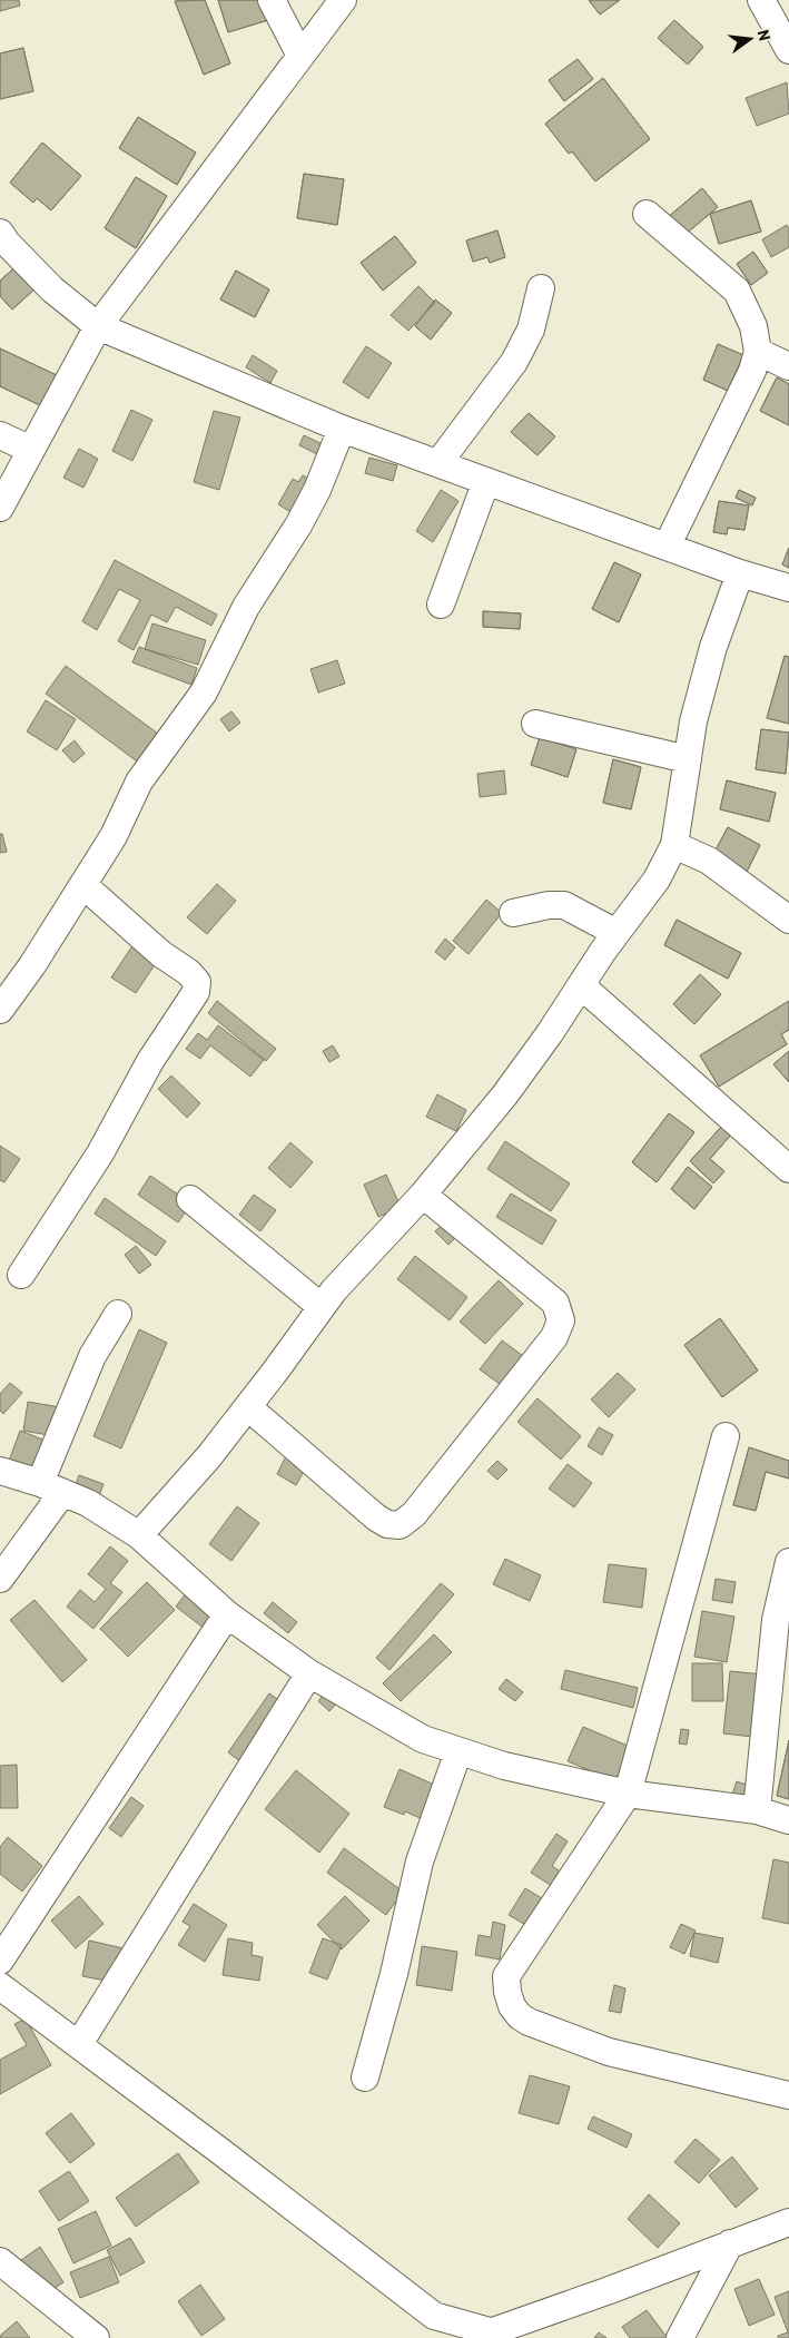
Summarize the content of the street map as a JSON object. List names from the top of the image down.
{
  "north": "right"
}
